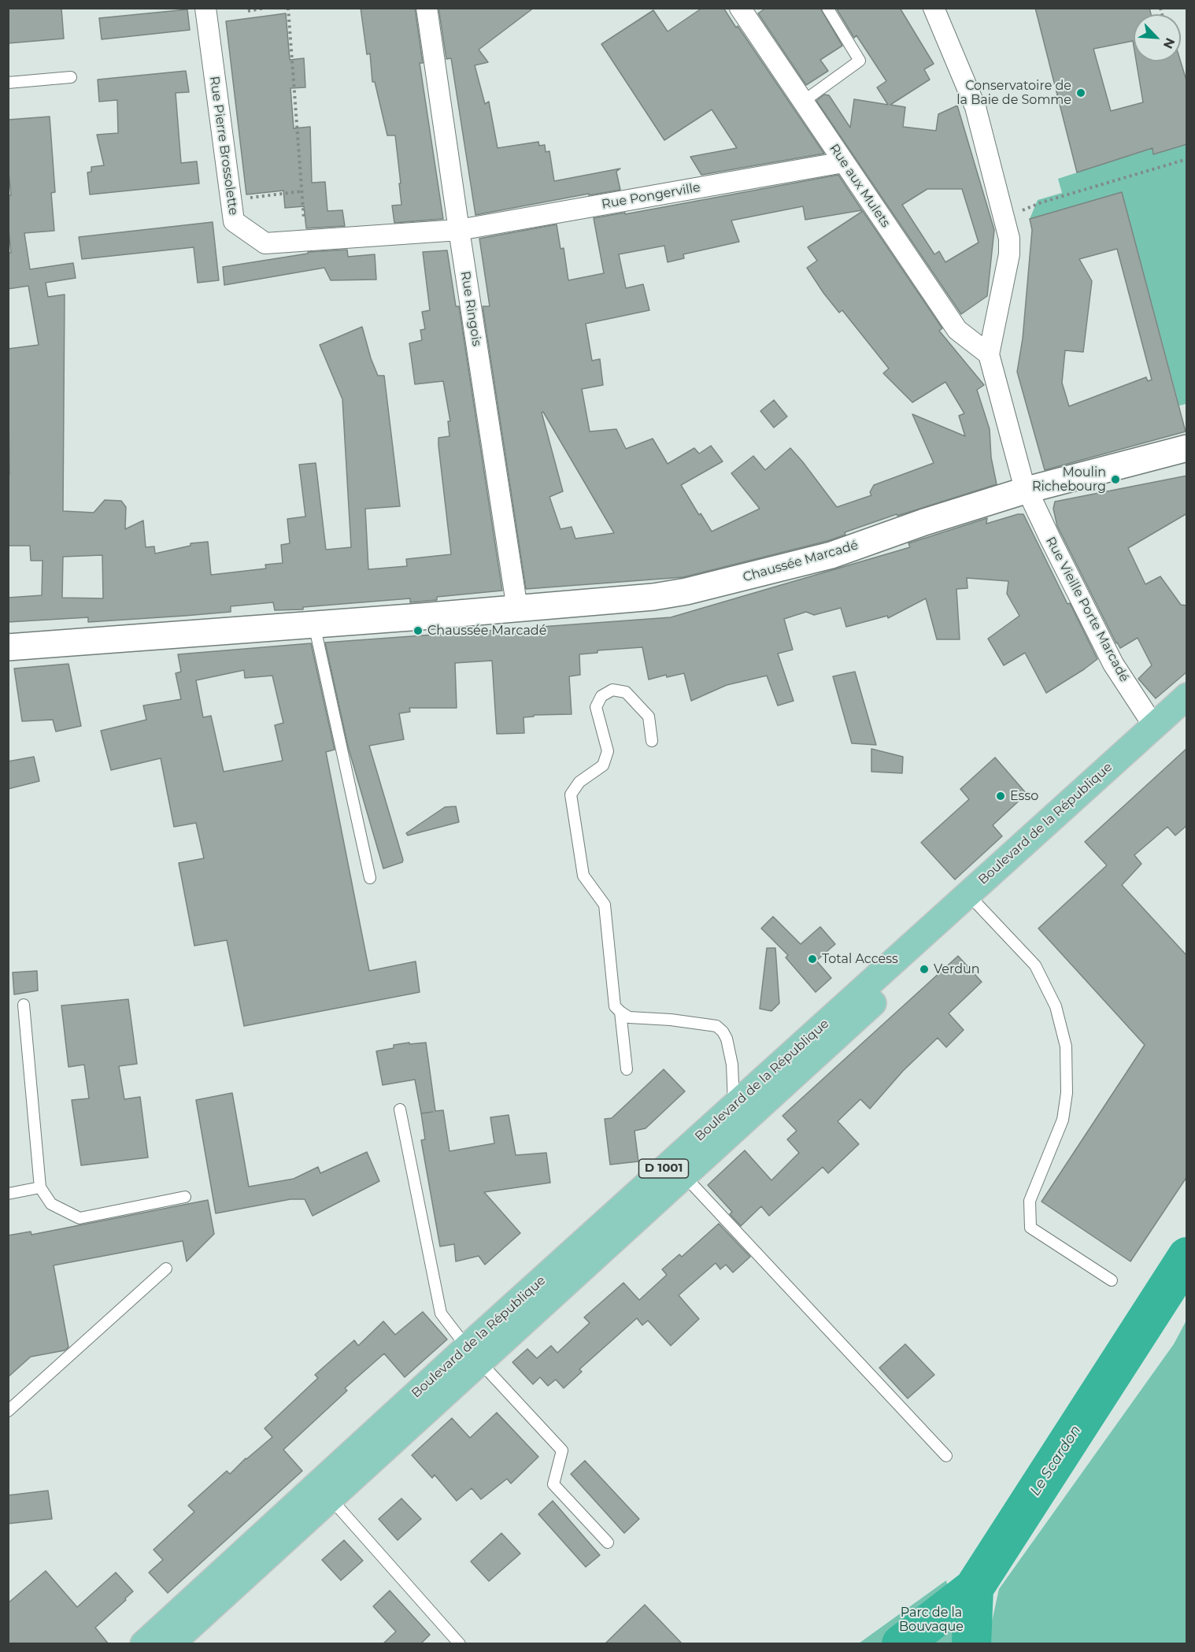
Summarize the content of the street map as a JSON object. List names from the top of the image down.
{
  "streets": {
    "main road": ["Boulevard de la République", "D 1001"],
    "street": [
      "Rue Pierre Brossolette",
      "Rue aux Mulets",
      "Rue Pongerville",
      "Rue Ringois",
      "Chaussée Marcadé",
      "Rue Vieille Porte Marcadé"
    ]
  },
  "crossings": [
    ["Rue Pierre Brossolette", "Rue Pongerville"],
    ["Rue Pierre Brossolette", "Rue Ringois"],
    ["Rue aux Mulets", "Rue Pongerville"],
    ["Rue aux Mulets", "Rue Vieille Porte Marcadé"],
    ["Rue Pongerville", "Rue Ringois"],
    ["Rue Ringois", "Chaussée Marcadé"],
    ["Chaussée Marcadé", "Rue Vieille Porte Marcadé"],
    ["Rue Vieille Porte Marcadé", "Boulevard de la République"]
  ],
  "water": ["Le Scardon"],
  "parks": ["Parc de la Bouvaque"],
  "places": [
    "Conservatoire de la Baie de Somme",
    "Moulin Richebourg",
    "Chaussée Marcadé",
    "Esso",
    "Total Access",
    "Verdun"
  ],
  "north": "bottom right"
}
